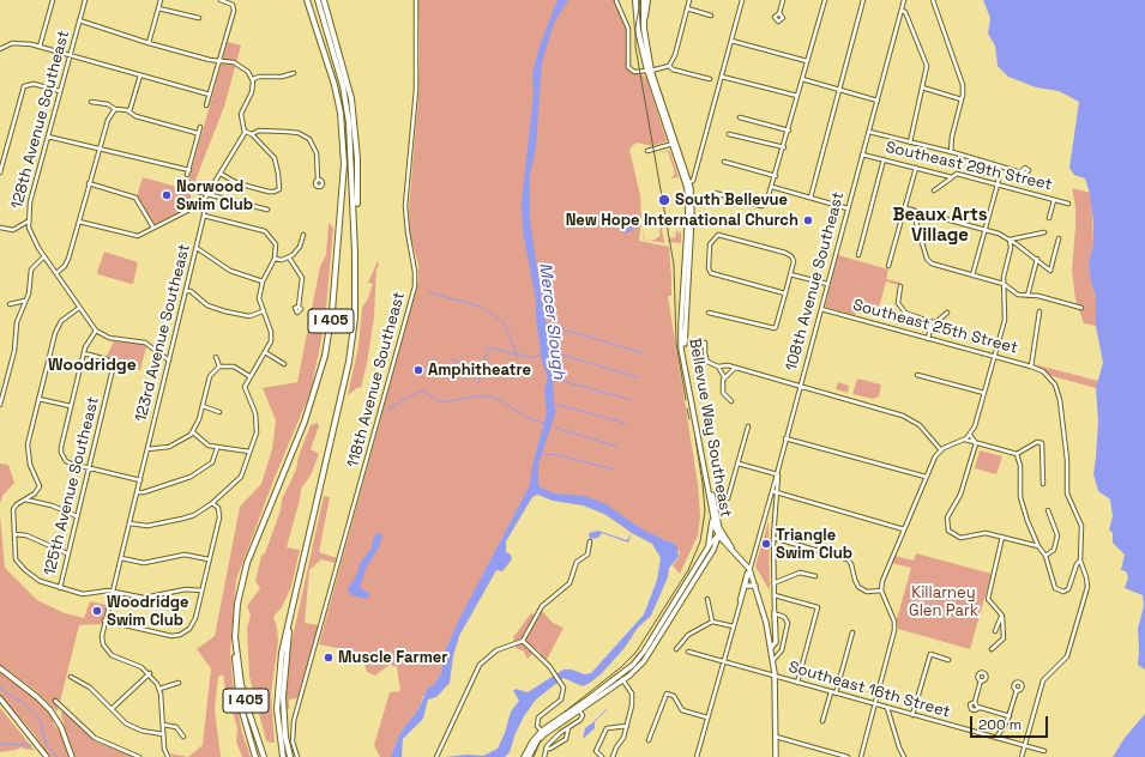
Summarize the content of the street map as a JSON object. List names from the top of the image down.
{
  "streets": {
    "highway": ["I 405"],
    "main road": ["Bellevue Way Southeast"],
    "street": [
      "128th Avenue Southeast",
      "Southeast 29th Street",
      "108th Avenue Southeast",
      "Southeast 25th Street",
      "123rd Avenue Southeast",
      "118th Avenue Southeast",
      "125th Avenue Southeast",
      "Southeast 16th Street"
    ]
  },
  "crossings": [
    ["Southeast 29th Street", "108th Avenue Southeast"],
    ["108th Avenue Southeast", "Southeast 25th Street"],
    ["108th Avenue Southeast", "Bellevue Way Southeast"],
    ["108th Avenue Southeast", "Southeast 16th Street"],
    ["Bellevue Way Southeast", "Southeast 16th Street"]
  ],
  "districts": ["Beaux Arts Village", "Woodridge"],
  "water": ["Mercer Slough"],
  "parks": ["Killarney Glen Park"],
  "places": [
    "Norwood Swim Club",
    "South Bellevue",
    "New Hope International Church",
    "Amphitheatre",
    "Triangle Swim Club",
    "Woodridge Swim Club",
    "Muscle Farmer"
  ],
  "scale_bar": "200 m"
}
